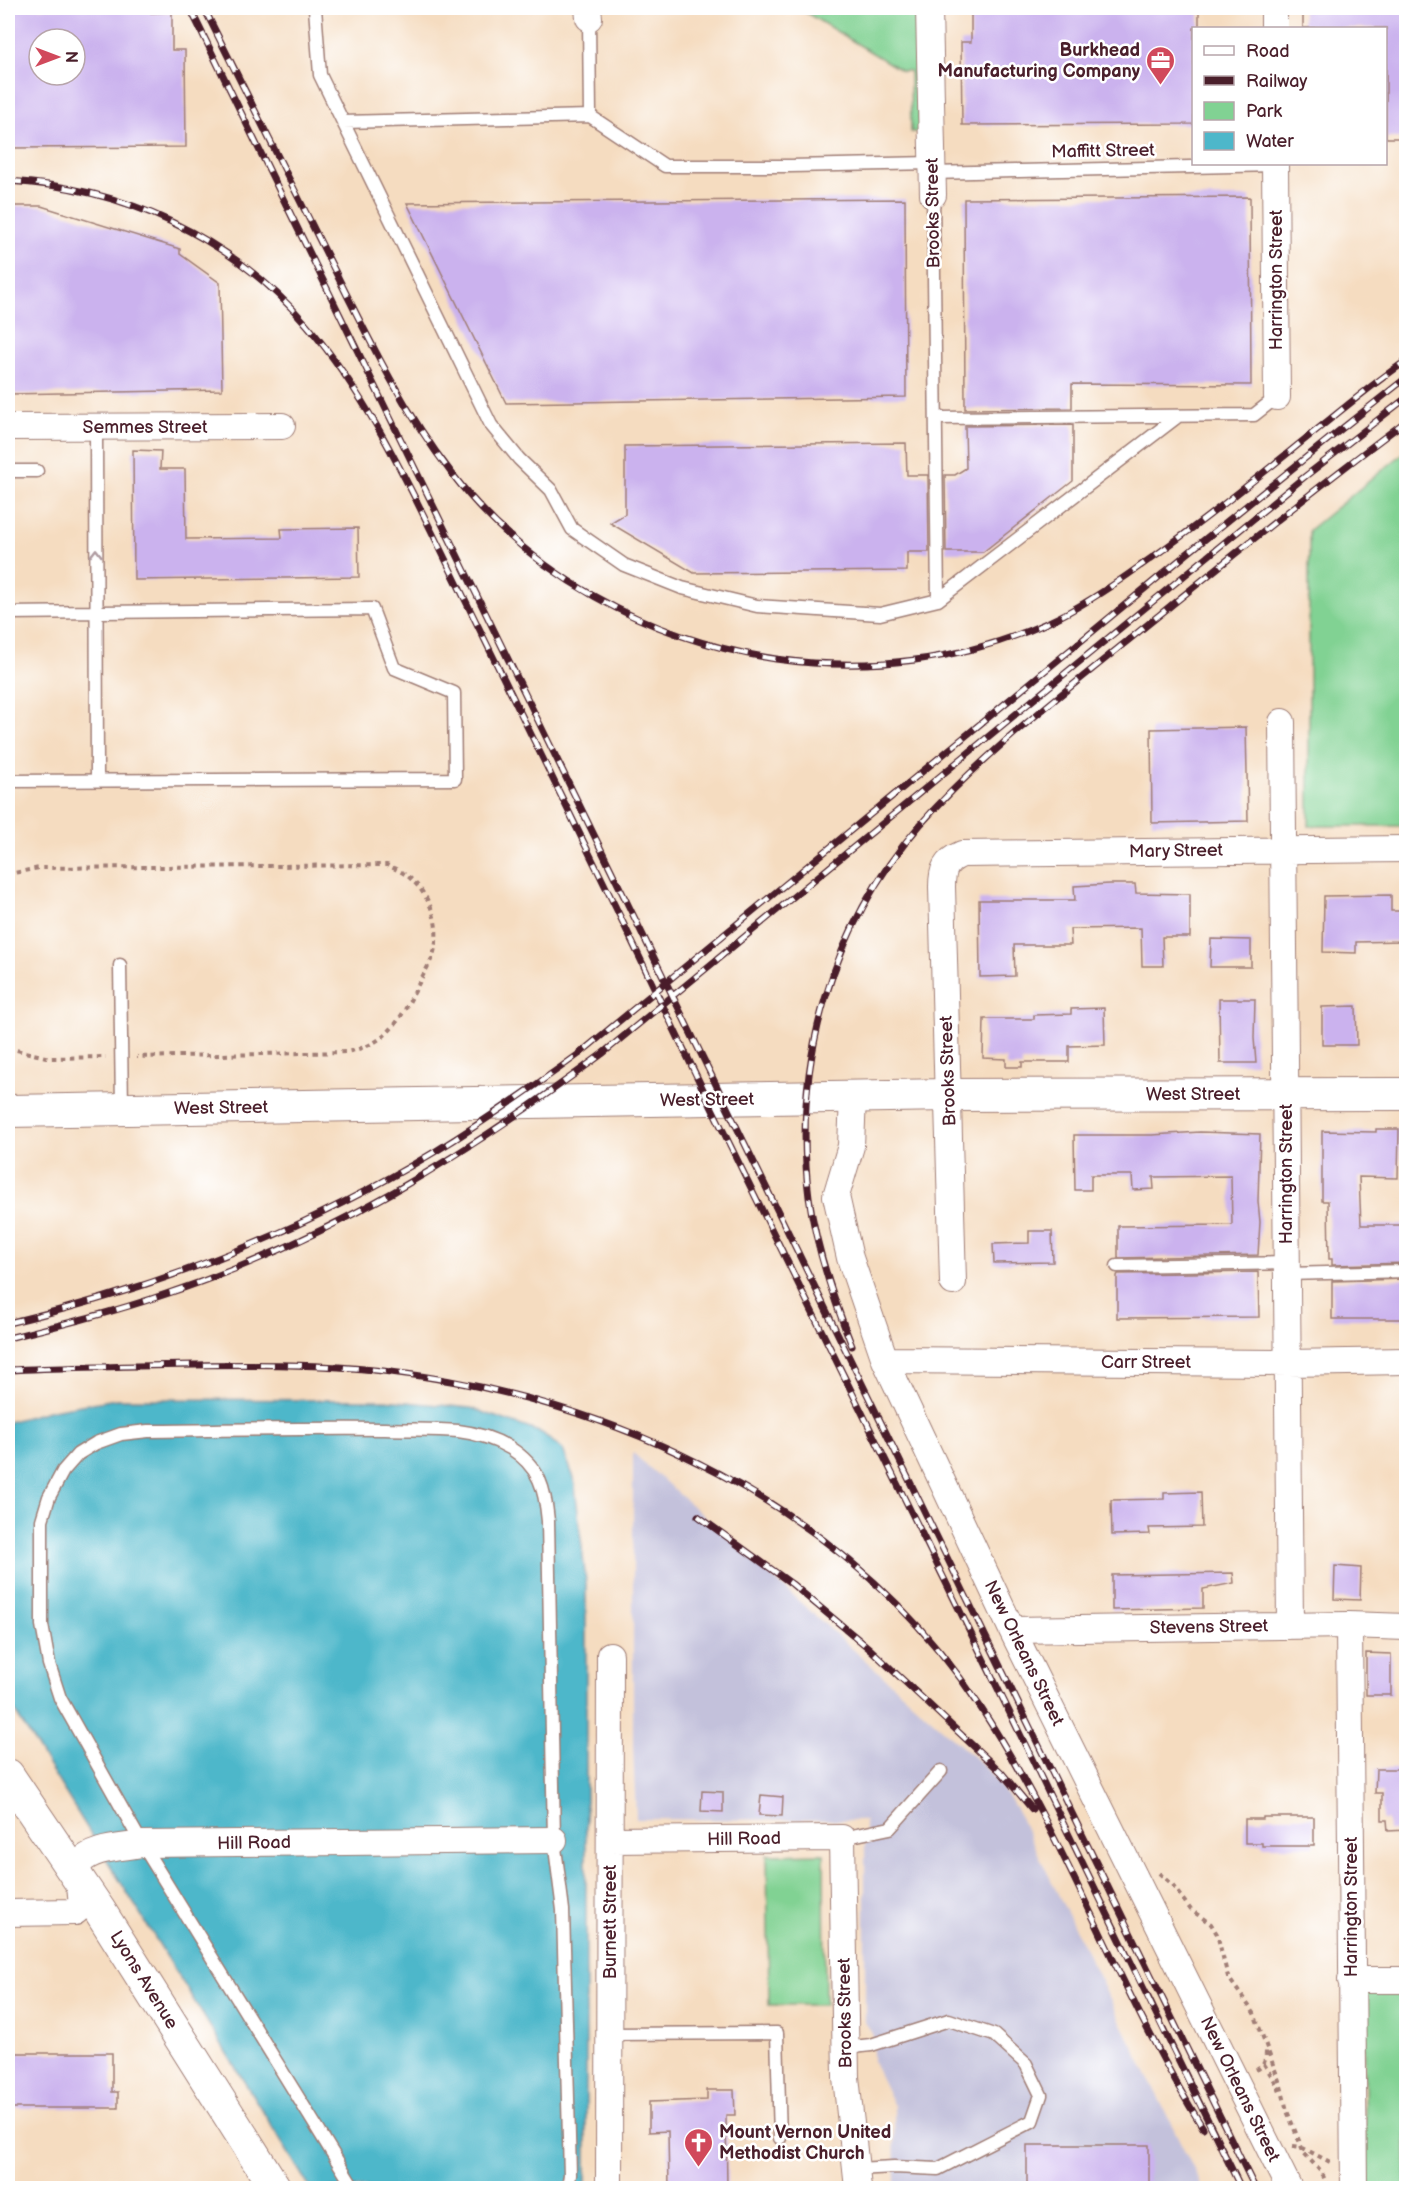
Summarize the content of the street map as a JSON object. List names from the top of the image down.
{
  "streets": {
    "street": [
      "Brooks Street",
      "Harrington Street",
      "Semmes Street",
      "Mary Street",
      "West Street",
      "Carr Street",
      "Stevens Street",
      "New Orleans Street",
      "Hill Road",
      "Burnett Street",
      "Lyons Avenue"
    ],
    "lane": ["Maffitt Street"]
  },
  "crossings": [
    ["Maffitt Street", "Brooks Street"],
    ["Brooks Street", "Mary Street"],
    ["Brooks Street", "West Street"],
    ["Brooks Street", "Hill Road"],
    ["Harrington Street", "Mary Street"],
    ["Harrington Street", "West Street"],
    ["Harrington Street", "Carr Street"],
    ["Harrington Street", "Stevens Street"],
    ["West Street", "New Orleans Street"],
    ["Carr Street", "New Orleans Street"],
    ["Stevens Street", "New Orleans Street"],
    ["Hill Road", "Burnett Street"],
    ["Hill Road", "Lyons Avenue"]
  ],
  "places": {
    "office": ["Burkhead Manufacturing Company"],
    "church": ["Mount Vernon United Methodist Church"]
  },
  "legend": [
    "Road",
    "Railway",
    "Park",
    "Water"
  ],
  "north": "right"
}
